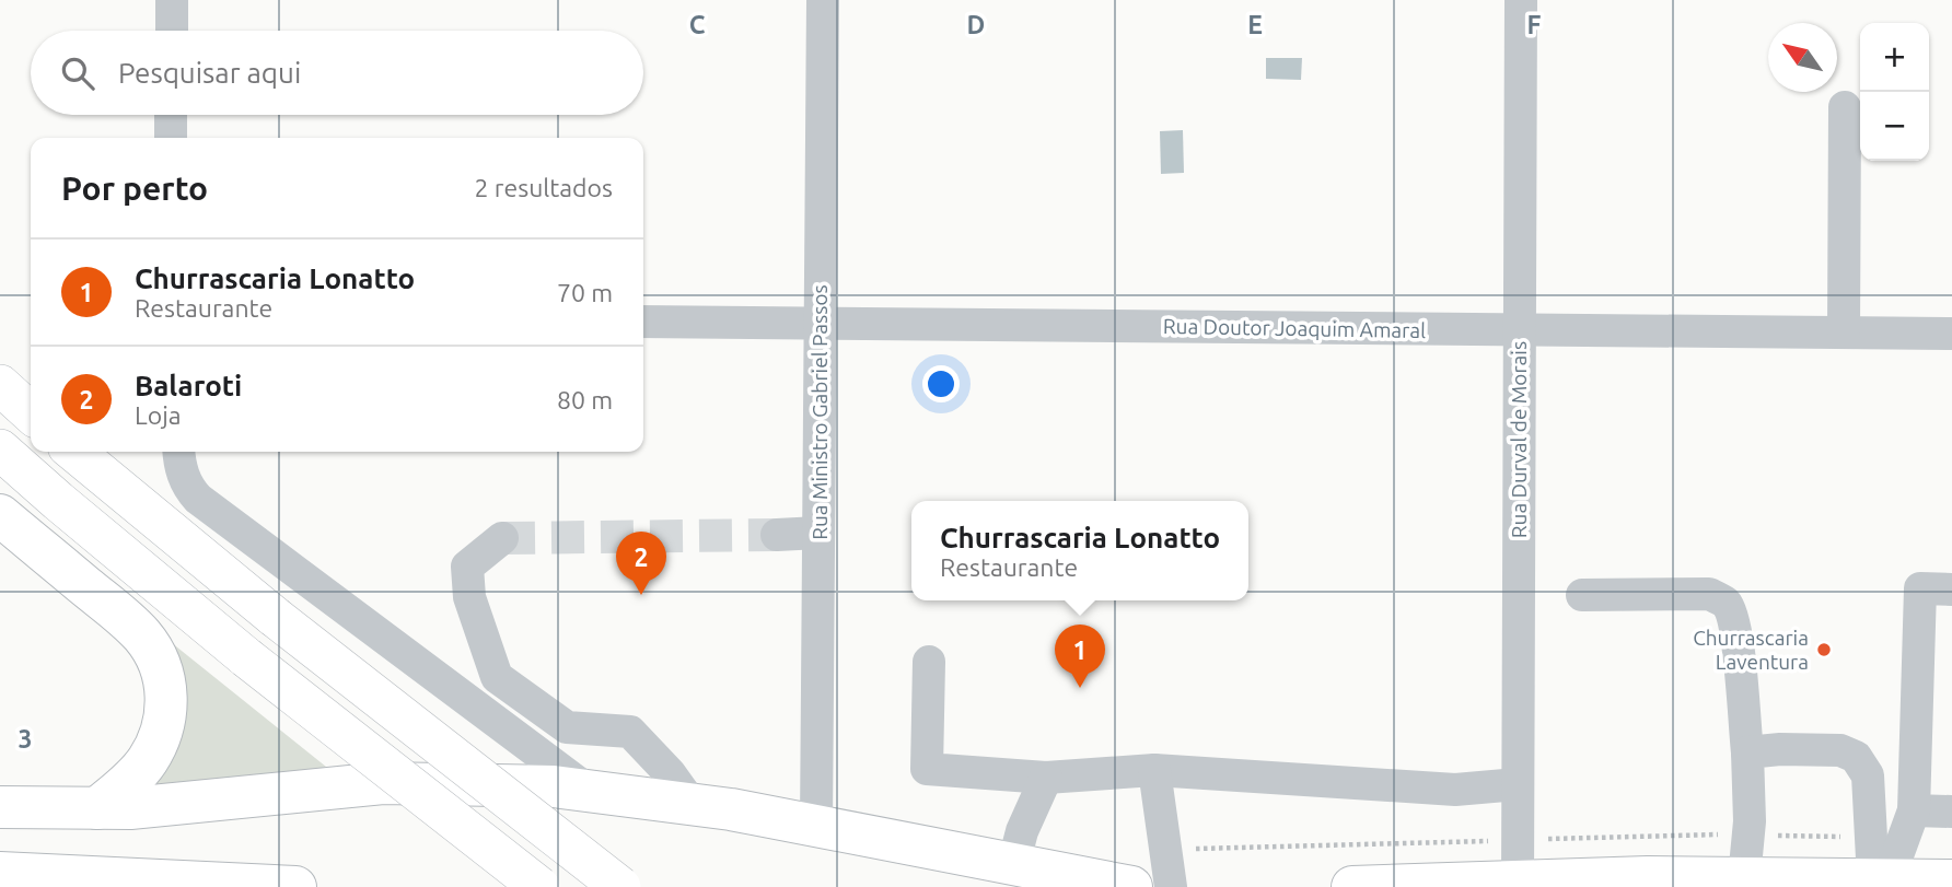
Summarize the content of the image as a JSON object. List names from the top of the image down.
{
  "streets": {
    "street": ["Rua Doutor Joaquim Amaral", "Rua Ministro Gabriel Passos", "Rua Durval de Morais"]
  },
  "crossings": [
    ["Rua Doutor Joaquim Amaral", "Rua Ministro Gabriel Passos"],
    ["Rua Doutor Joaquim Amaral", "Rua Durval de Morais"]
  ],
  "places": ["Churrascaria Laventura"],
  "north": "top left",
  "page": {
    "map_buttons": ["+", "−"],
    "search": "Pesquisar aqui",
    "heading": ["Por perto", "2 resultados"],
    "list": [
      {
        "mark": "1",
        "name": "Churrascaria Lonatto",
        "note": "Restaurante",
        "value": "70 m"
      },
      {
        "mark": "2",
        "name": "Balaroti",
        "note": "Loja",
        "value": "80 m"
      }
    ],
    "popup": ["Churrascaria Lonatto", "Restaurante"],
    "pins": ["2", "1"]
  },
  "grid": {
    "columns": [
      "C",
      "D",
      "E",
      "F"
    ],
    "rows": ["3"]
  }
}
